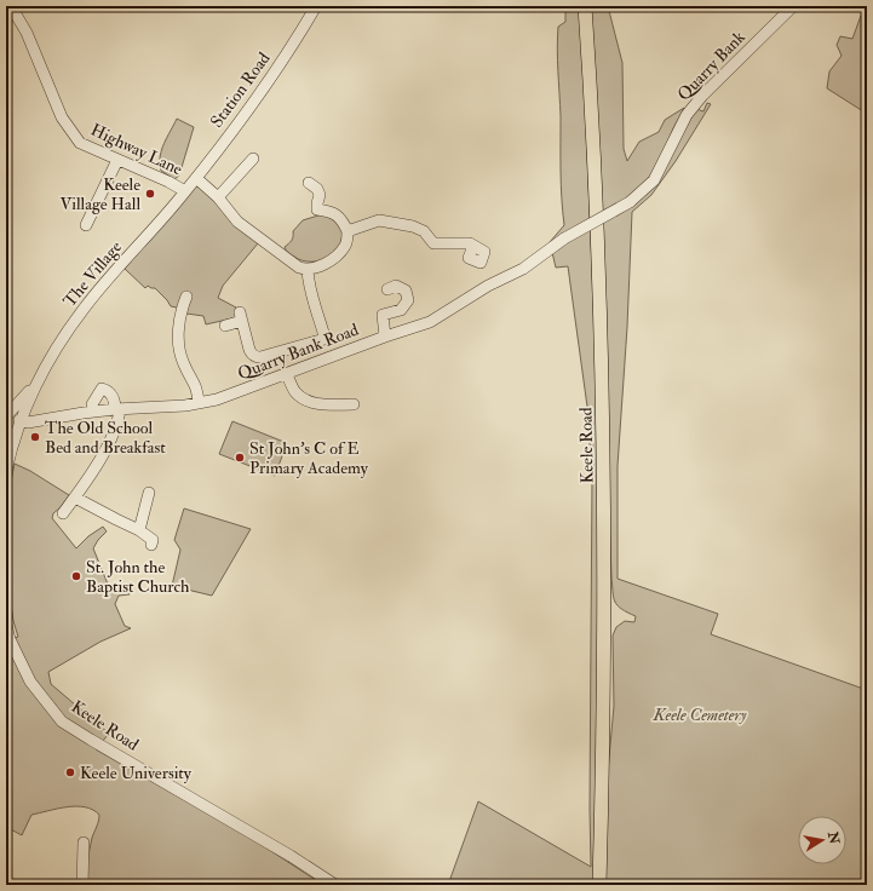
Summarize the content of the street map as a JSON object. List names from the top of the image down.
{
  "streets": {
    "main road": ["Keele Road"],
    "street": [
      "Quarry Bank",
      "Station Road",
      "Highway Lane",
      "The Village",
      "Quarry Bank Road"
    ]
  },
  "crossings": [
    ["Quarry Bank", "Quarry Bank Road"],
    ["Station Road", "Highway Lane"],
    ["Station Road", "The Village"],
    ["Highway Lane", "The Village"],
    ["The Village", "Quarry Bank Road"]
  ],
  "parks": ["Keele Cemetery"],
  "places": [
    "Keele Village Hall",
    "The Old School Bed and Breakfast",
    "St John's C of E Primary Academy",
    "St. John the Baptist Church",
    "Keele University"
  ],
  "north": "right"
}
